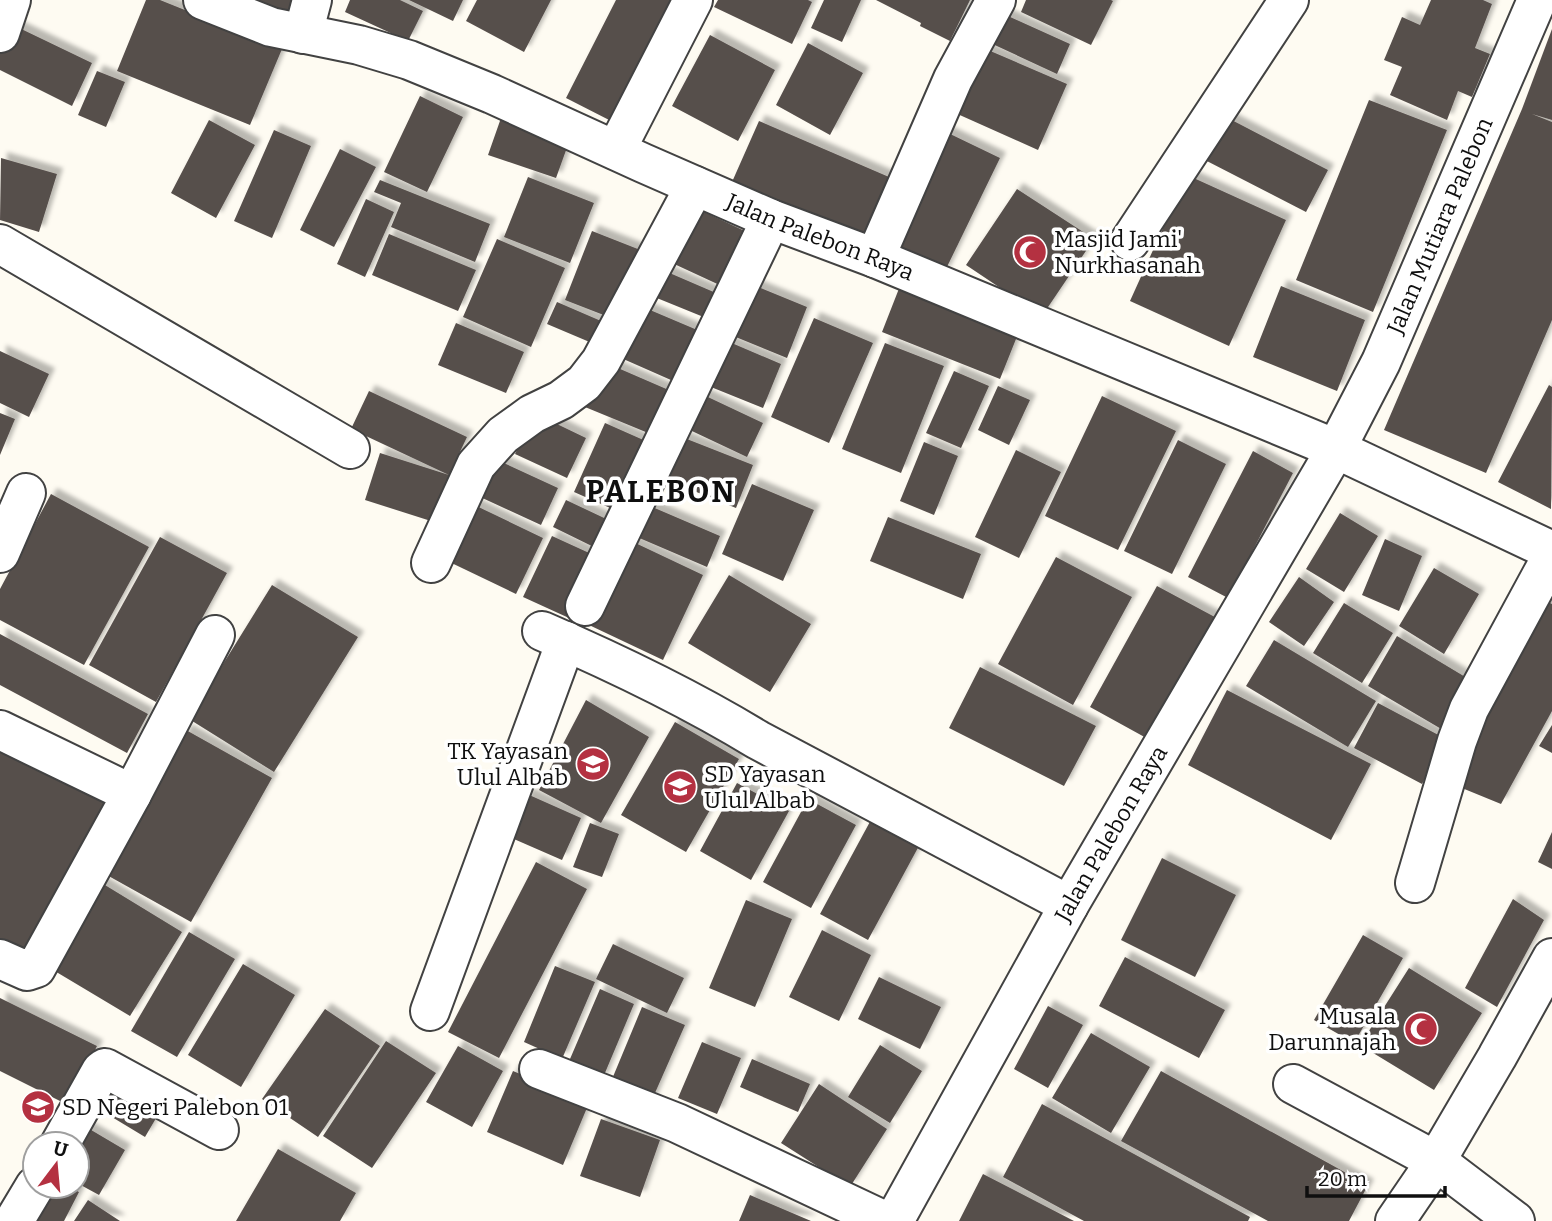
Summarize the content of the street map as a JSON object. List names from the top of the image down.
{
  "streets": {
    "street": ["Jalan Mutiara Palebon", "Jalan Palebon Raya"]
  },
  "crossings": [
    ["Jalan Mutiara Palebon", "Jalan Palebon Raya"]
  ],
  "districts": ["PALEBON"],
  "places": {
    "mosque": ["Masjid Jami' Nurkhasanah", "Musala Darunnajah"],
    "school or university": ["TK Yayasan Ulul Albab", "SD Yayasan Ulul Albab", "SD Negeri Palebon 01"]
  },
  "scale_bar": "20 m",
  "north": "top"
}
